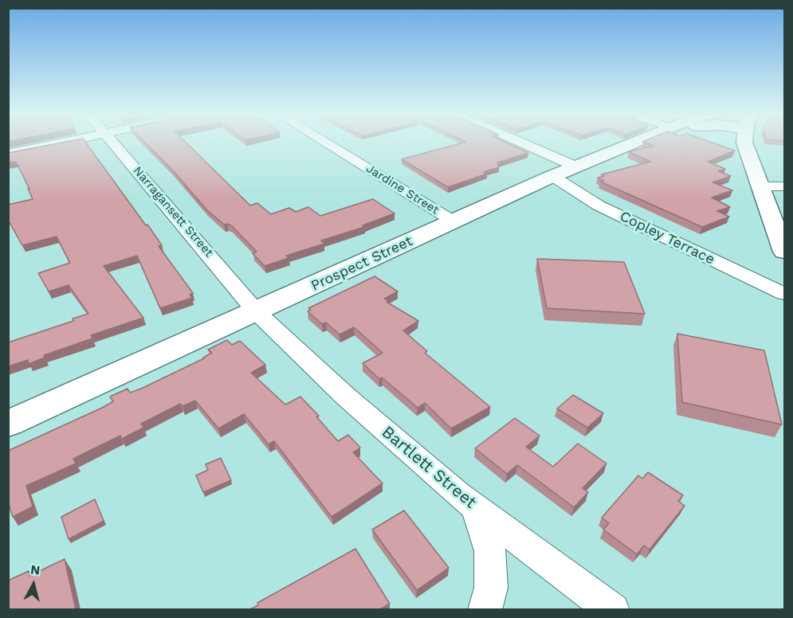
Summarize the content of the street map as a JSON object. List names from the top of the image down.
{
  "streets": {
    "main road": ["Prospect Street"],
    "street": [
      "Jardine Street",
      "Narragansett Street",
      "Copley Terrace",
      "Bartlett Street"
    ]
  },
  "crossings": [
    ["Jardine Street", "Prospect Street"],
    ["Narragansett Street", "Prospect Street"],
    ["Narragansett Street", "Bartlett Street"],
    ["Copley Terrace", "Prospect Street"],
    ["Prospect Street", "Bartlett Street"]
  ],
  "north": "top"
}
